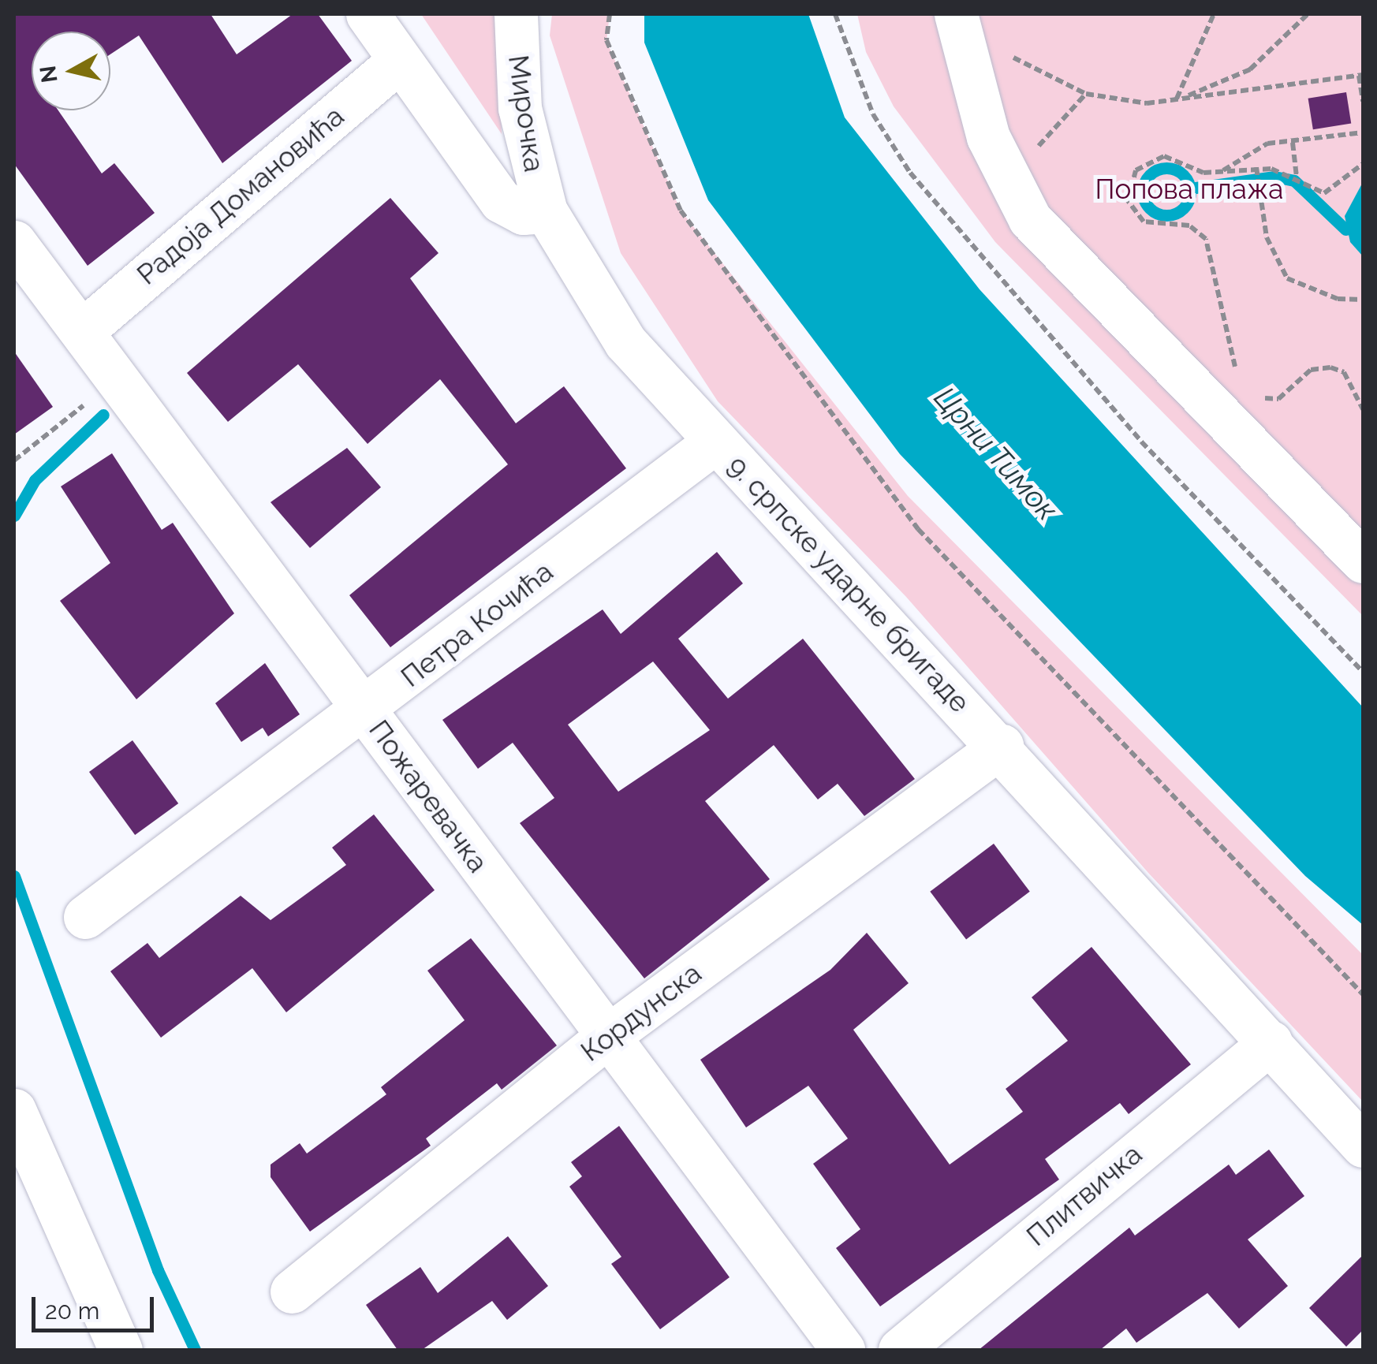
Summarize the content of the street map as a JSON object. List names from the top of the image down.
{
  "streets": {
    "street": [
      "Мирочка",
      "Радоја Домановића",
      "9. српске ударне бригаде",
      "Петра Кочића",
      "Пожаревачка",
      "Кордунска",
      "Плитвичка"
    ]
  },
  "crossings": [
    ["Мирочка", "9. српске ударне бригаде"],
    ["Радоја Домановића", "Пожаревачка"],
    ["9. српске ударне бригаде", "Петра Кочића"],
    ["9. српске ударне бригаде", "Кордунска"],
    ["9. српске ударне бригаде", "Плитвичка"],
    ["Петра Кочића", "Пожаревачка"],
    ["Пожаревачка", "Кордунска"]
  ],
  "water": ["Црни Тимок"],
  "parks": ["Попова плажа"],
  "scale_bar": "20 m",
  "north": "left"
}
